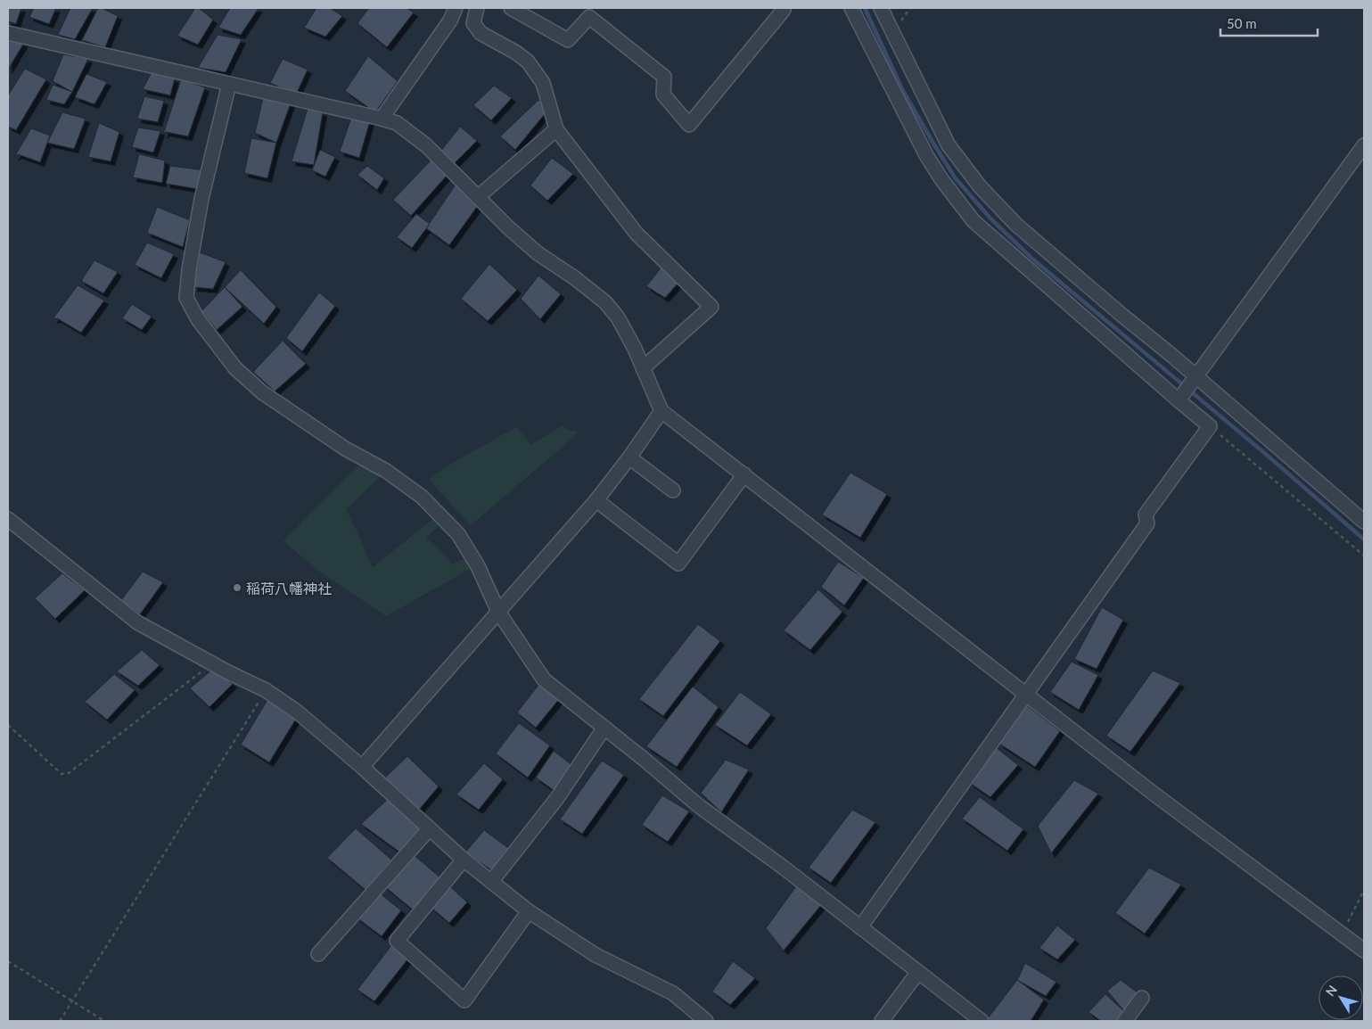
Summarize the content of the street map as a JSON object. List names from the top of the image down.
{
  "places": ["稲荷八幡神社"],
  "scale_bar": "50 m",
  "north": "top left"
}
